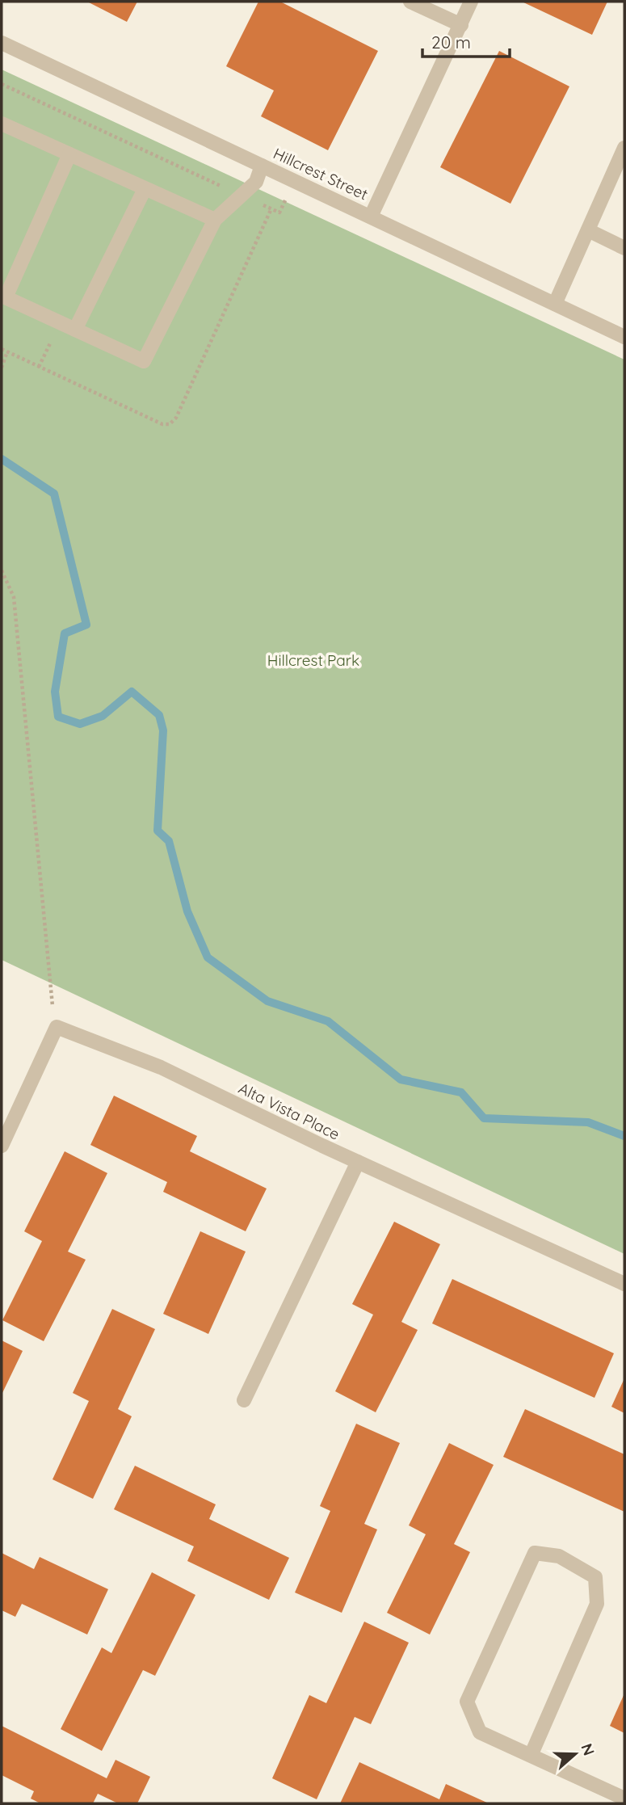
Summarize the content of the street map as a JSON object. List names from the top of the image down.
{
  "streets": {
    "street": ["Hillcrest Street", "Alta Vista Place"]
  },
  "parks": ["Hillcrest Park"],
  "scale_bar": "20 m",
  "north": "right"
}
